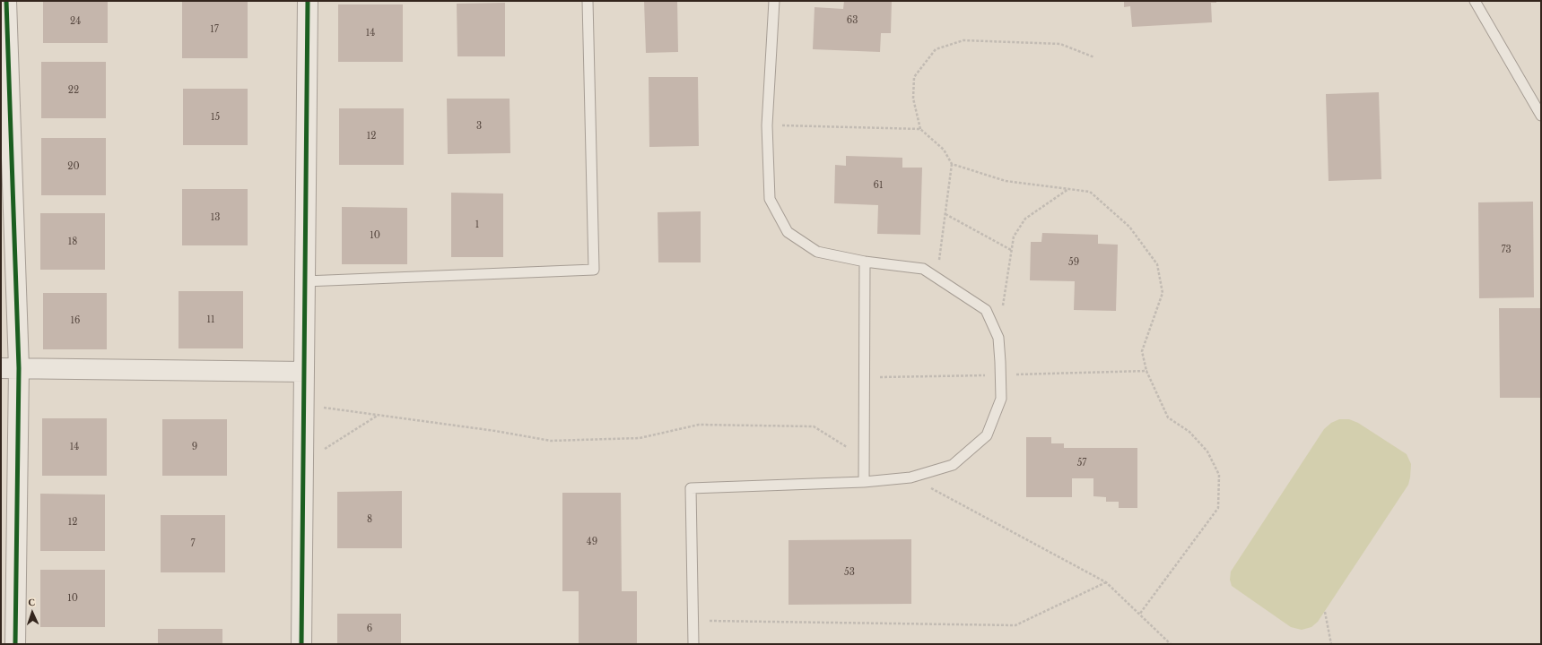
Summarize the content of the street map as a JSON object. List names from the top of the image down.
{
  "house_numbers": [
    "63",
    "24",
    "17",
    "14",
    "22",
    "15",
    "3",
    "12",
    "20",
    "61",
    "13",
    "1",
    "10",
    "18",
    "73",
    "59",
    "11",
    "16",
    "14",
    "9",
    "57",
    "8",
    "12",
    "49",
    "7",
    "53",
    "10",
    "6"
  ],
  "north": "top"
}
